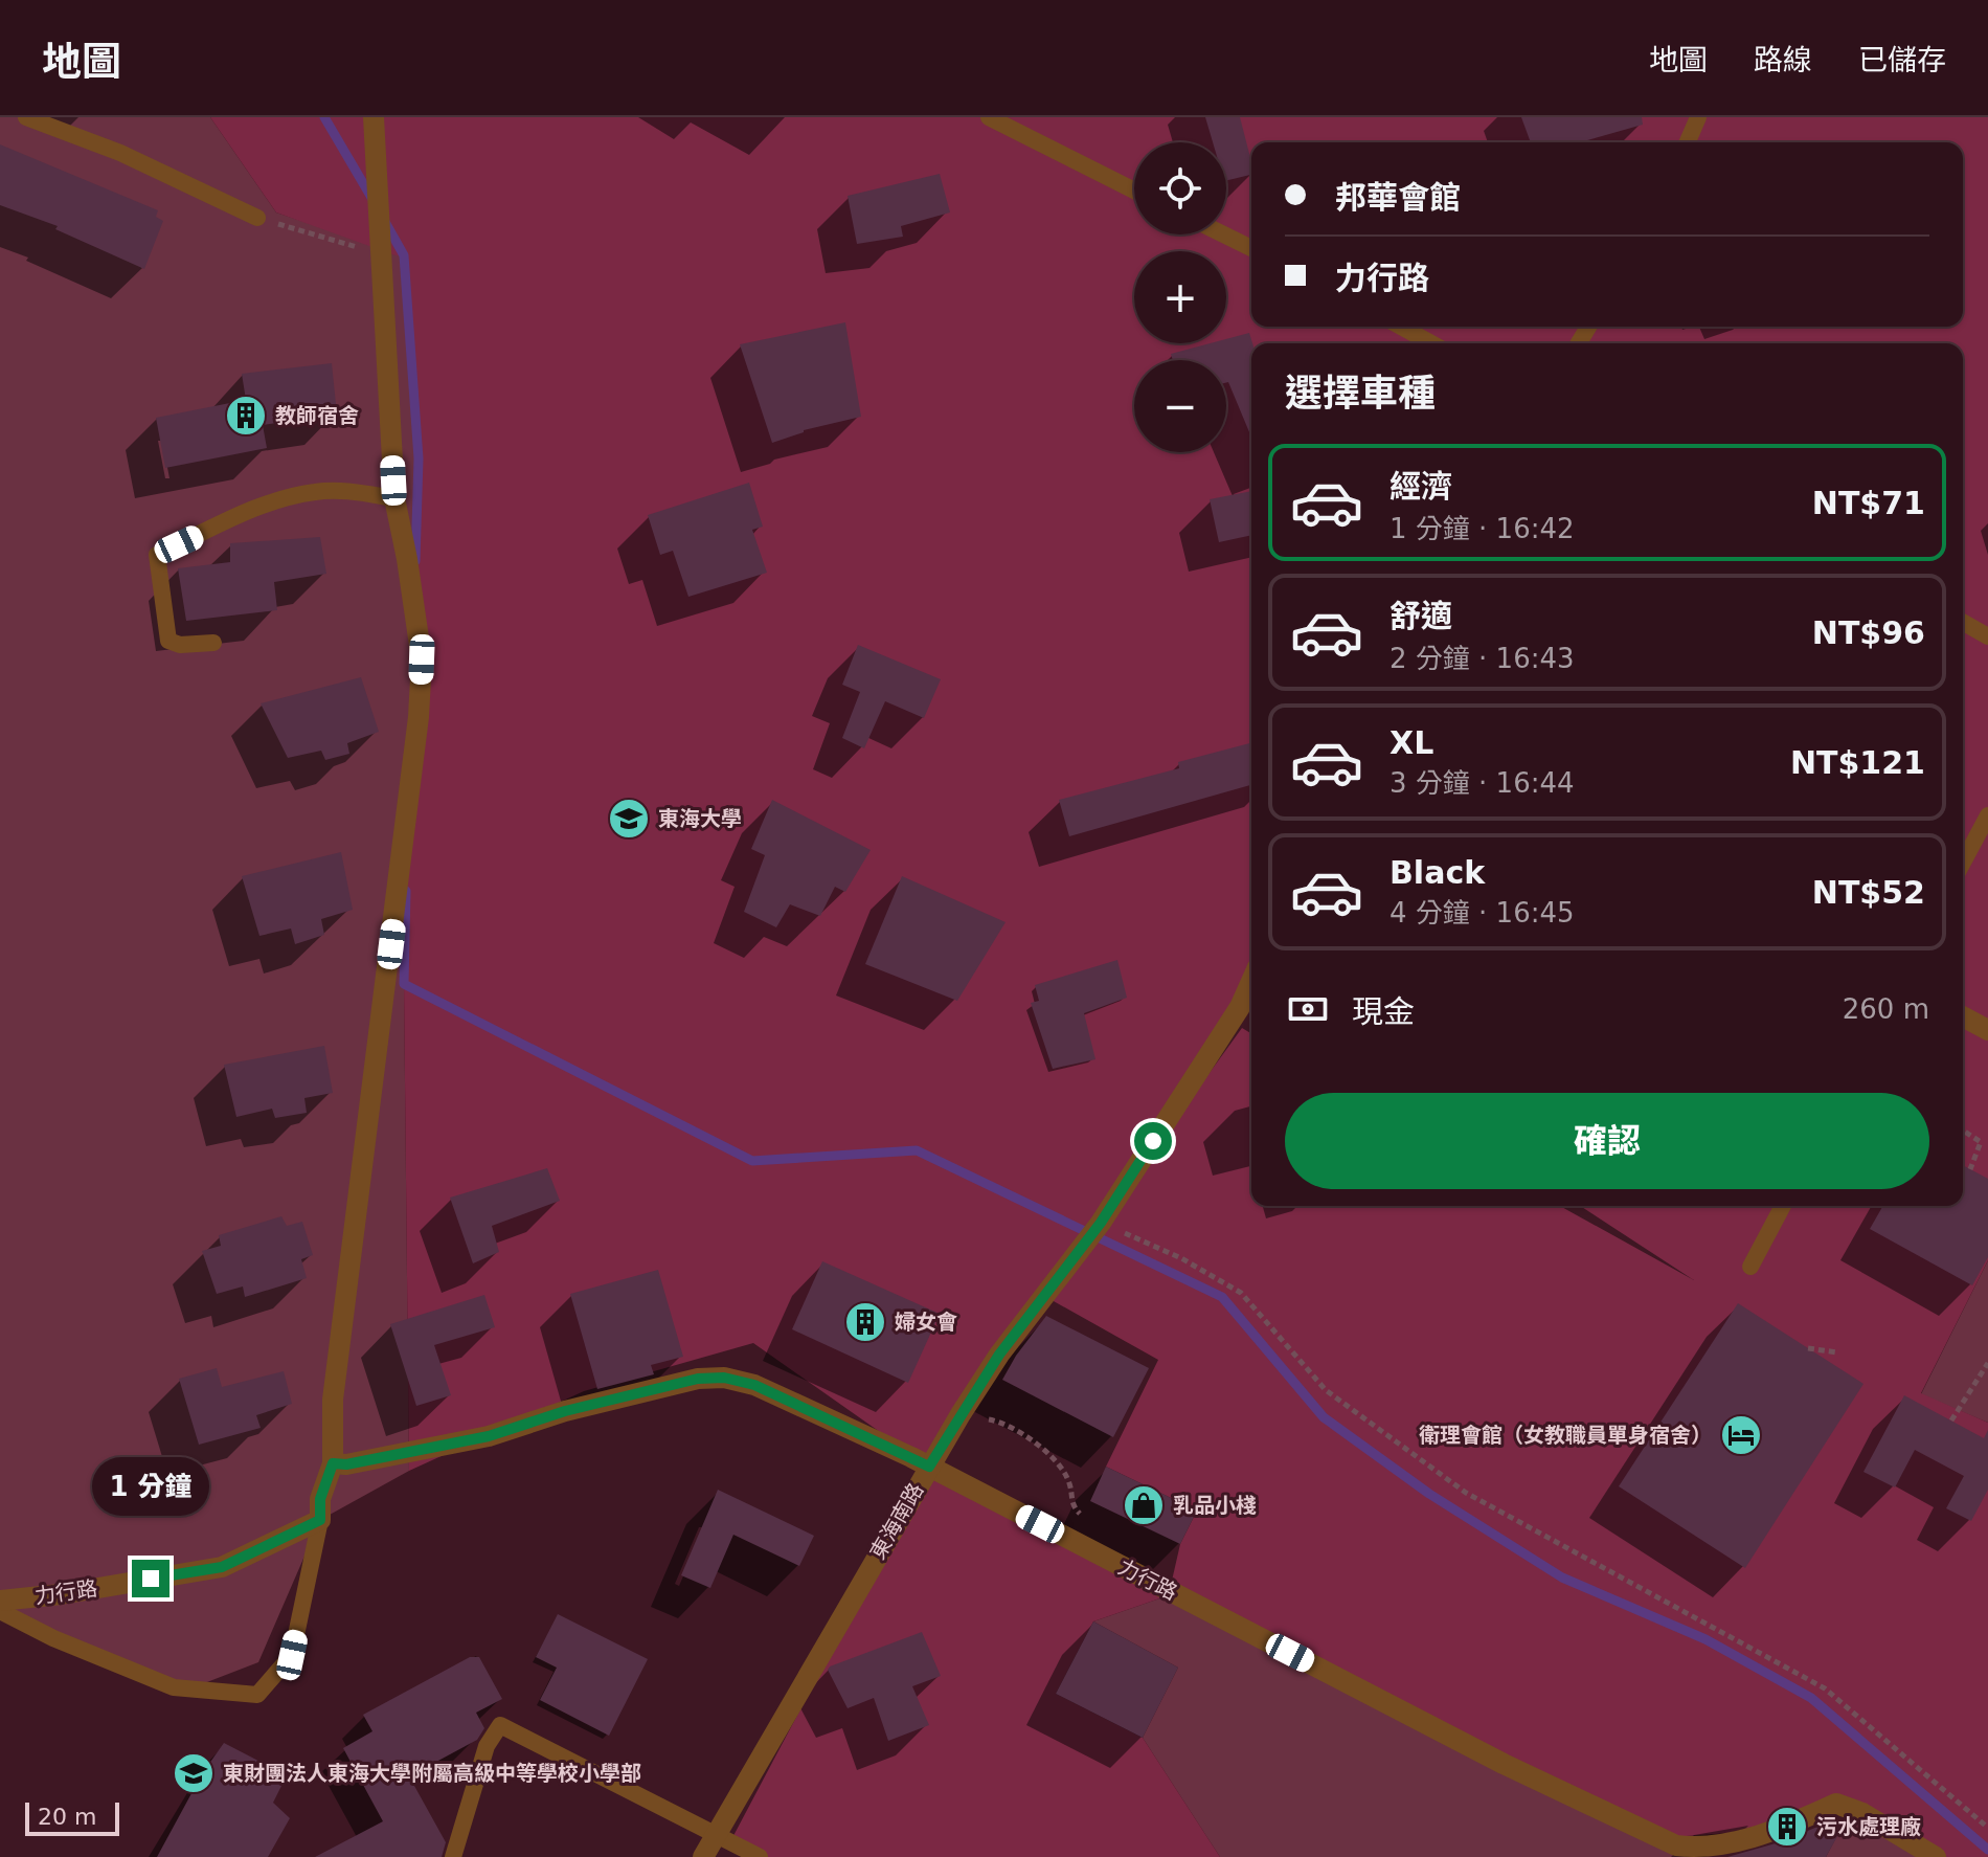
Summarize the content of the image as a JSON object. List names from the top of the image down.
{
  "streets": {
    "street": ["東海南路", "力行路"]
  },
  "crossings": [
    ["東海南路", "力行路"]
  ],
  "places": {
    "building": ["教師宿舍", "婦女會", "污水處理廠"],
    "school or university": ["東海大學", "東財團法人東海大學附屬高級中等學校小學部"],
    "hotel": ["衛理會館（女教職員單身宿舍）"],
    "shop": ["乳品小棧"]
  },
  "scale_bar": "20 m",
  "page": {
    "header": "地圖",
    "nav": ["地圖", "路線", "已儲存"],
    "map_buttons": ["+", "−"],
    "banner": ["邦華會館", "力行路"],
    "heading": "選擇車種",
    "list": [
      {
        "name": "經濟",
        "note": "1 分鐘 · 16:42",
        "value": "NT$71"
      },
      {
        "name": "舒適",
        "note": "2 分鐘 · 16:43",
        "value": "NT$96"
      },
      {
        "name": "XL",
        "note": "3 分鐘 · 16:44",
        "value": "NT$121"
      },
      {
        "name": "Black",
        "note": "4 分鐘 · 16:45",
        "value": "NT$52"
      }
    ],
    "pay": ["現金", "260 m"],
    "buttons": "確認",
    "bubble": "1 分鐘",
    "scale": "20 m"
  }
}
